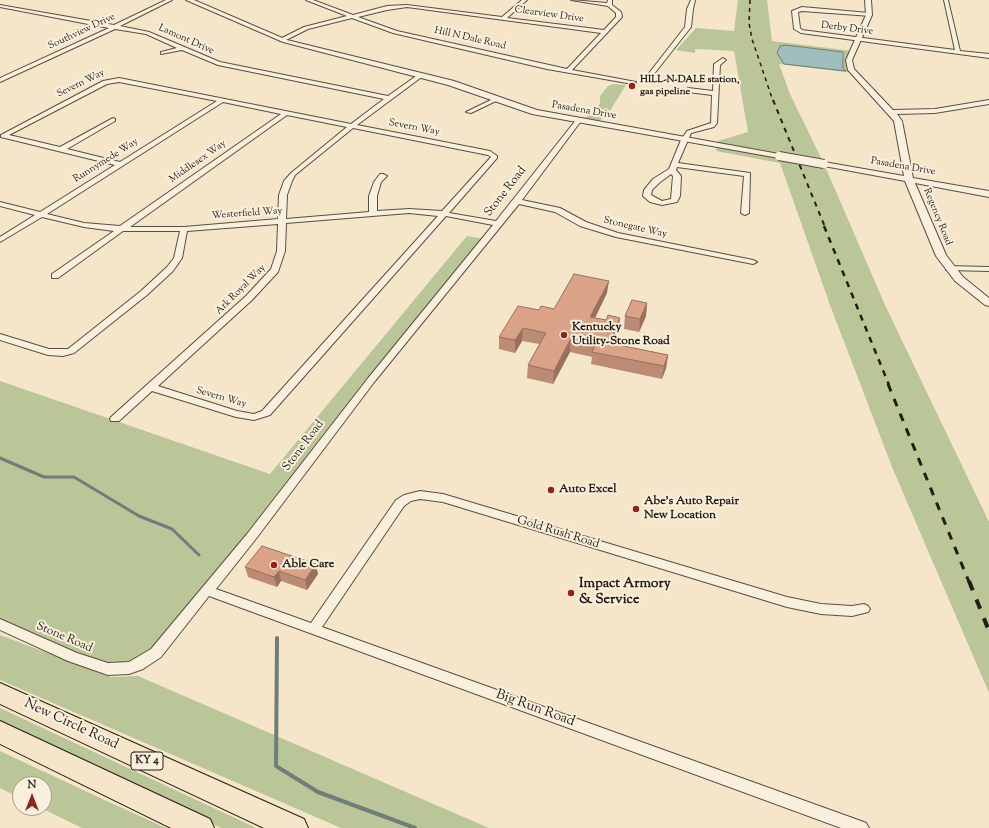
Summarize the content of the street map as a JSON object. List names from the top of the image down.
{
  "streets": {
    "highway": ["New Circle Road", "KY 4"],
    "street": [
      "Clearview Drive",
      "Derby Drive",
      "Southview Drive",
      "Hill N Dale Road",
      "Lamont Drive",
      "Severn Way",
      "Pasadena Drive",
      "Runnymede Way",
      "Middlesex Way",
      "Stone Road",
      "Westerfield Way",
      "Regency Road",
      "Stonegate Way",
      "Ark Royal Way",
      "Gold Rush Road",
      "Big Run Road"
    ]
  },
  "crossings": [
    ["Clearview Drive", "Hill N Dale Road"],
    ["Clearview Drive", "Pasadena Drive"],
    ["Derby Drive", "Regency Road"],
    ["Southview Drive", "Lamont Drive"],
    ["Lamont Drive", "Ark Royal Way"],
    ["Severn Way", "Runnymede Way"],
    ["Severn Way", "Middlesex Way"],
    ["Severn Way", "Westerfield Way"],
    ["Severn Way", "Ark Royal Way"],
    ["Pasadena Drive", "Stone Road"],
    ["Pasadena Drive", "Regency Road"],
    ["Pasadena Drive", "Ark Royal Way"],
    ["Runnymede Way", "Westerfield Way"],
    ["Middlesex Way", "Westerfield Way"],
    ["Stone Road", "Westerfield Way"],
    ["Stone Road", "Stonegate Way"],
    ["Stone Road", "Big Run Road"],
    ["Westerfield Way", "Ark Royal Way"],
    ["Gold Rush Road", "Big Run Road"]
  ],
  "places": [
    "HILL-N-DALE station, gas pipeline",
    "Kentucky Utility-Stone Road",
    "Auto Excel",
    "Abe's Auto Repair New Location",
    "Able Care",
    "Impact Armory & Service"
  ],
  "north": "top"
}
